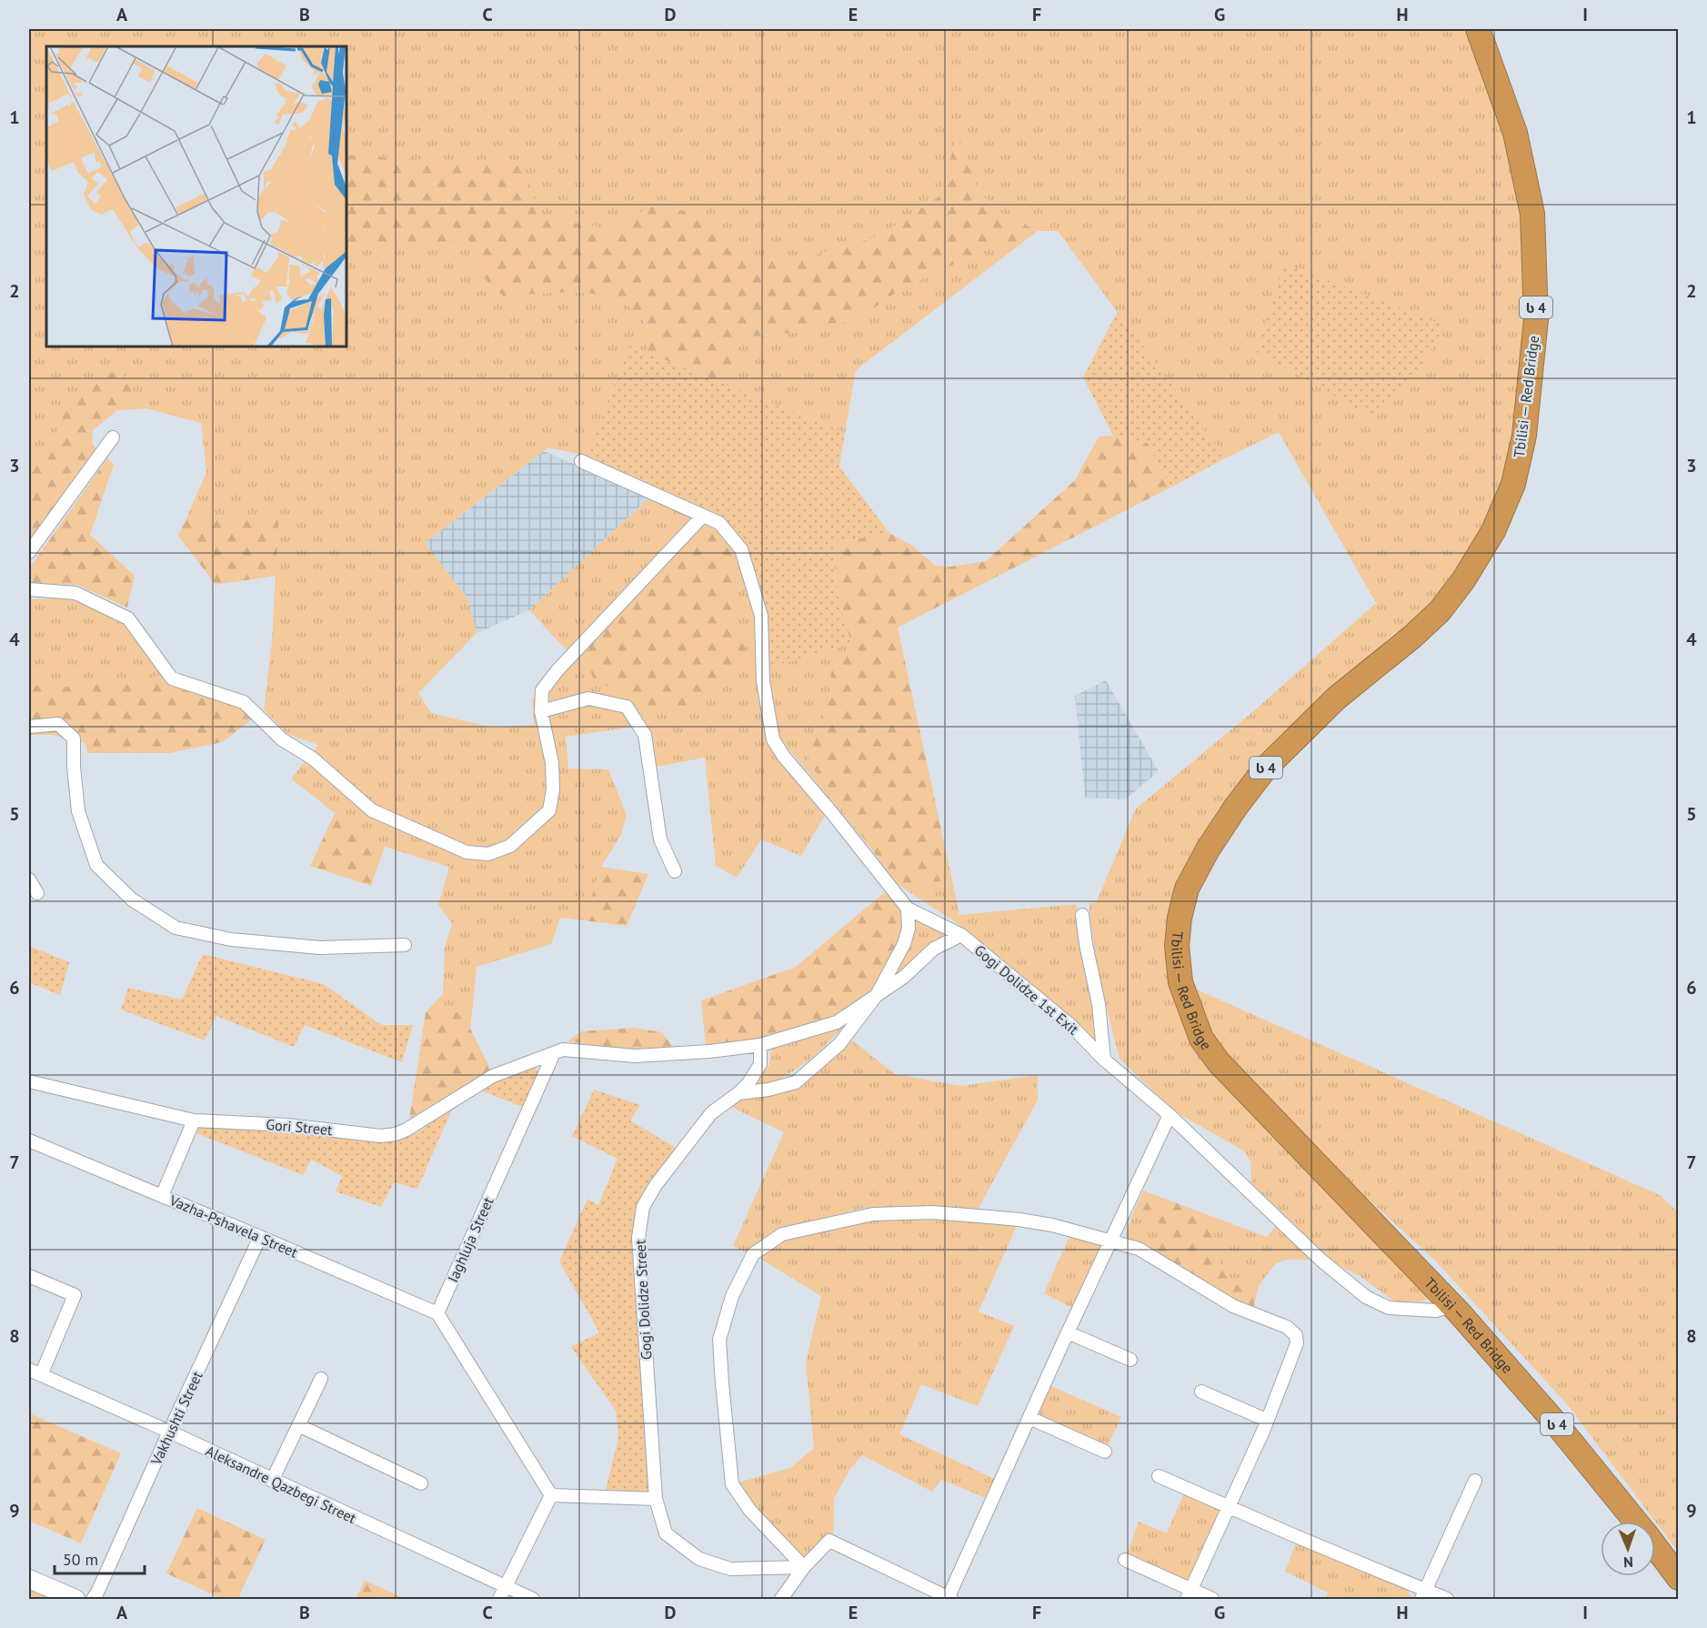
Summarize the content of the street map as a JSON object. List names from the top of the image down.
{
  "streets": {
    "highway": ["ს 4", "Tbilisi — Red Bridge"],
    "street": [
      "Gogi Dolidze 1st Exit",
      "Gori Street",
      "Vazha-Pshavela Street",
      "Iaghluja Street",
      "Gogi Dolidze Street",
      "Vakhushti Street",
      "Aleksandre Qazbegi Street"
    ]
  },
  "crossings": [
    ["Tbilisi — Red Bridge", "Gogi Dolidze 1st Exit"],
    ["Gogi Dolidze 1st Exit", "Gogi Dolidze Street"],
    ["Gori Street", "Iaghluja Street"],
    ["Vazha-Pshavela Street", "Iaghluja Street"],
    ["Vazha-Pshavela Street", "Vakhushti Street"],
    ["Vakhushti Street", "Aleksandre Qazbegi Street"]
  ],
  "scale_bar": "50 m",
  "north": "bottom",
  "grid": {
    "columns": [
      "A",
      "B",
      "C",
      "D",
      "E",
      "F",
      "G",
      "H",
      "I"
    ],
    "rows": [
      "1",
      "2",
      "3",
      "4",
      "5",
      "6",
      "7",
      "8",
      "9"
    ]
  }
}
